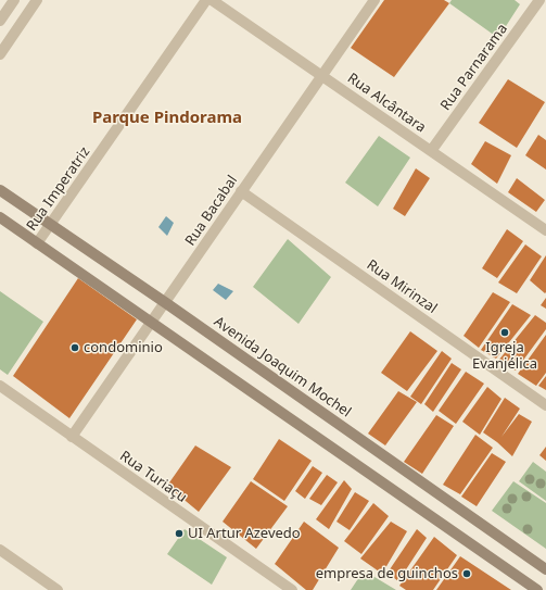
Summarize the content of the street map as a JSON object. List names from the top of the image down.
{
  "streets": {
    "street": [
      "Rua Parnarama",
      "Rua Alcântara",
      "Rua Imperatriz",
      "Rua Bacabal",
      "Rua Mirinzal",
      "Avenida Joaquim Mochel",
      "Rua Turiaçu"
    ]
  },
  "crossings": [
    ["Rua Parnarama", "Rua Alcântara"],
    ["Rua Alcântara", "Rua Bacabal"],
    ["Rua Imperatriz", "Avenida Joaquim Mochel"],
    ["Rua Bacabal", "Rua Mirinzal"],
    ["Rua Bacabal", "Avenida Joaquim Mochel"],
    ["Rua Bacabal", "Rua Turiaçu"]
  ],
  "districts": ["Parque Pindorama"],
  "places": [
    "Igreja Evanjélica",
    "condominio",
    "UI Artur Azevedo",
    "empresa de guinchos"
  ]
}
